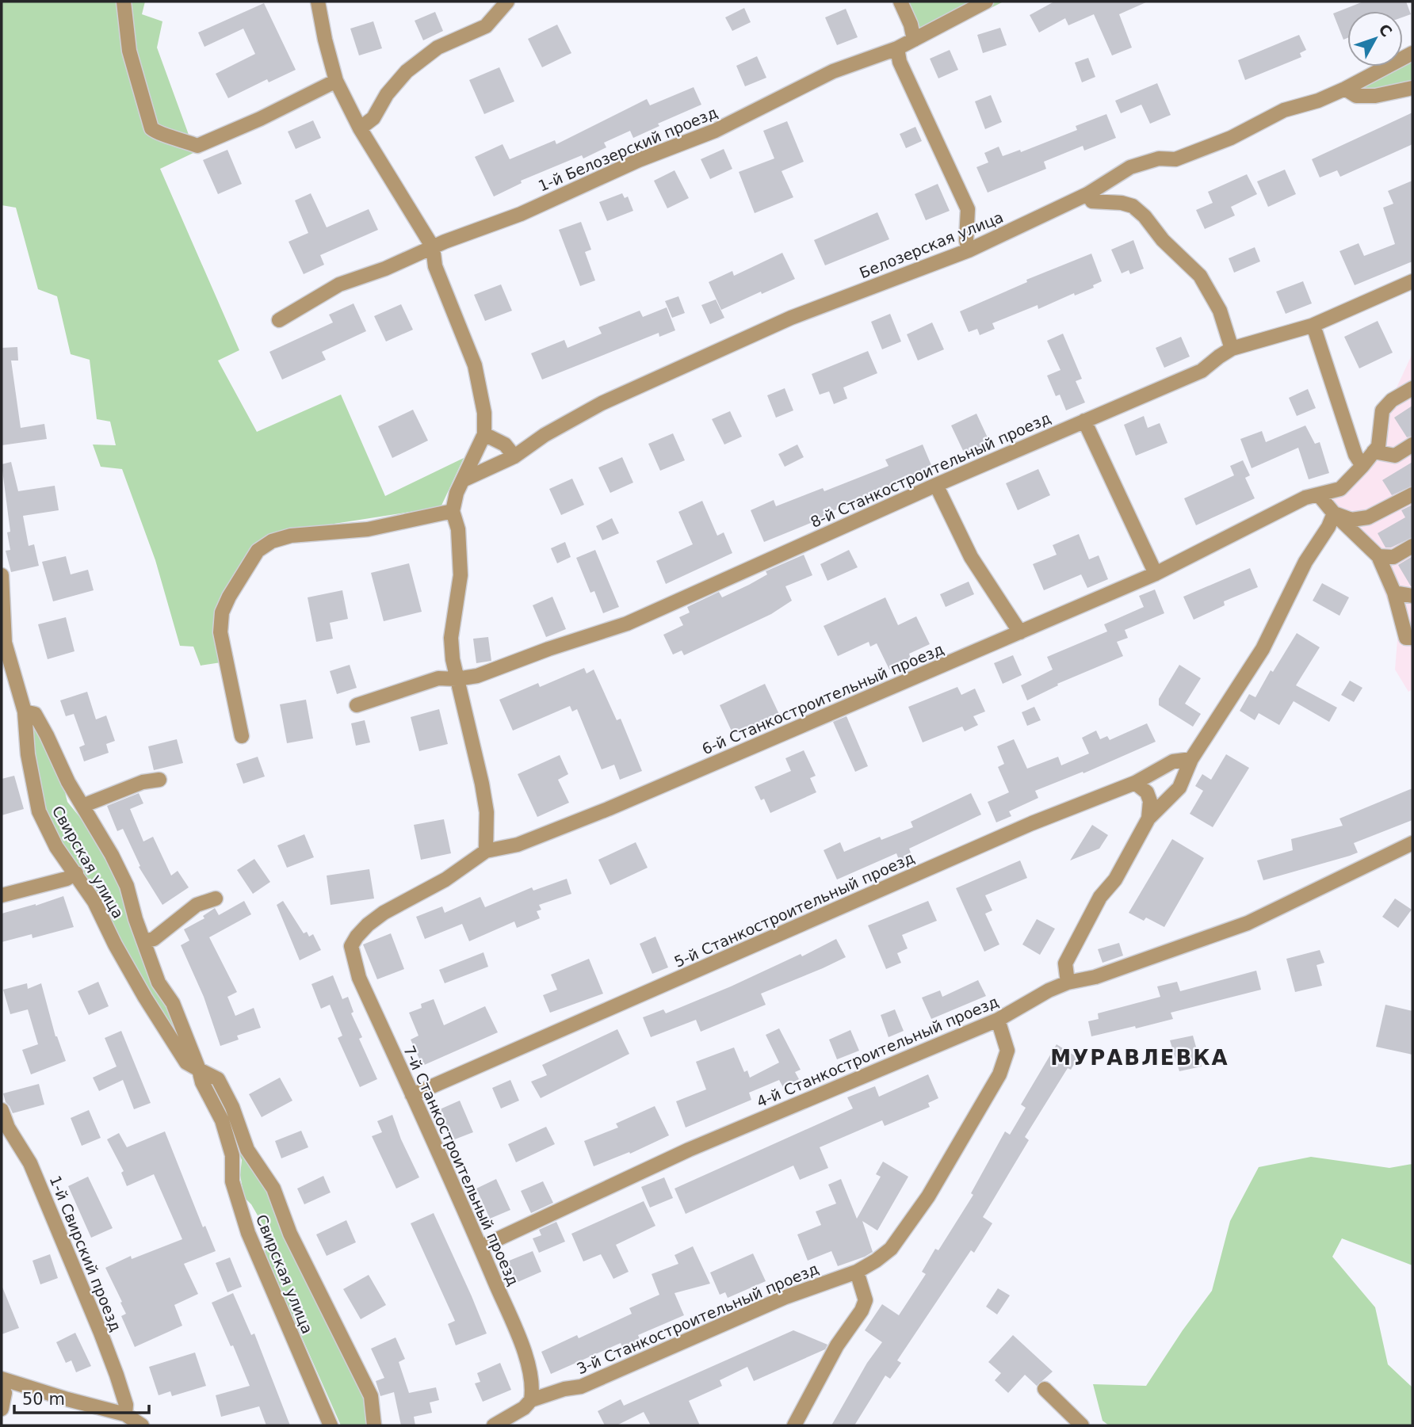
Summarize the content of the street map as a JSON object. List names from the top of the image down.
{
  "streets": {
    "street": [
      "1-й Белозерский проезд",
      "Белозерская улица",
      "8-й Станкостроительный проезд",
      "6-й Станкостроительный проезд",
      "Свирская улица",
      "5-й Станкостроительный проезд",
      "4-й Станкостроительный проезд",
      "7-й Станкостроительный проезд",
      "1-й Свирский проезд",
      "3-й Станкостроительный проезд"
    ]
  },
  "crossings": [
    ["6-й Станкостроительный проезд", "7-й Станкостроительный проезд"],
    ["5-й Станкостроительный проезд", "7-й Станкостроительный проезд"],
    ["4-й Станкостроительный проезд", "7-й Станкостроительный проезд"],
    ["4-й Станкостроительный проезд", "3-й Станкостроительный проезд"],
    ["7-й Станкостроительный проезд", "3-й Станкостроительный проезд"]
  ],
  "districts": ["МУРАВЛЕВКА"],
  "scale_bar": "50 m",
  "north": "top right"
}
